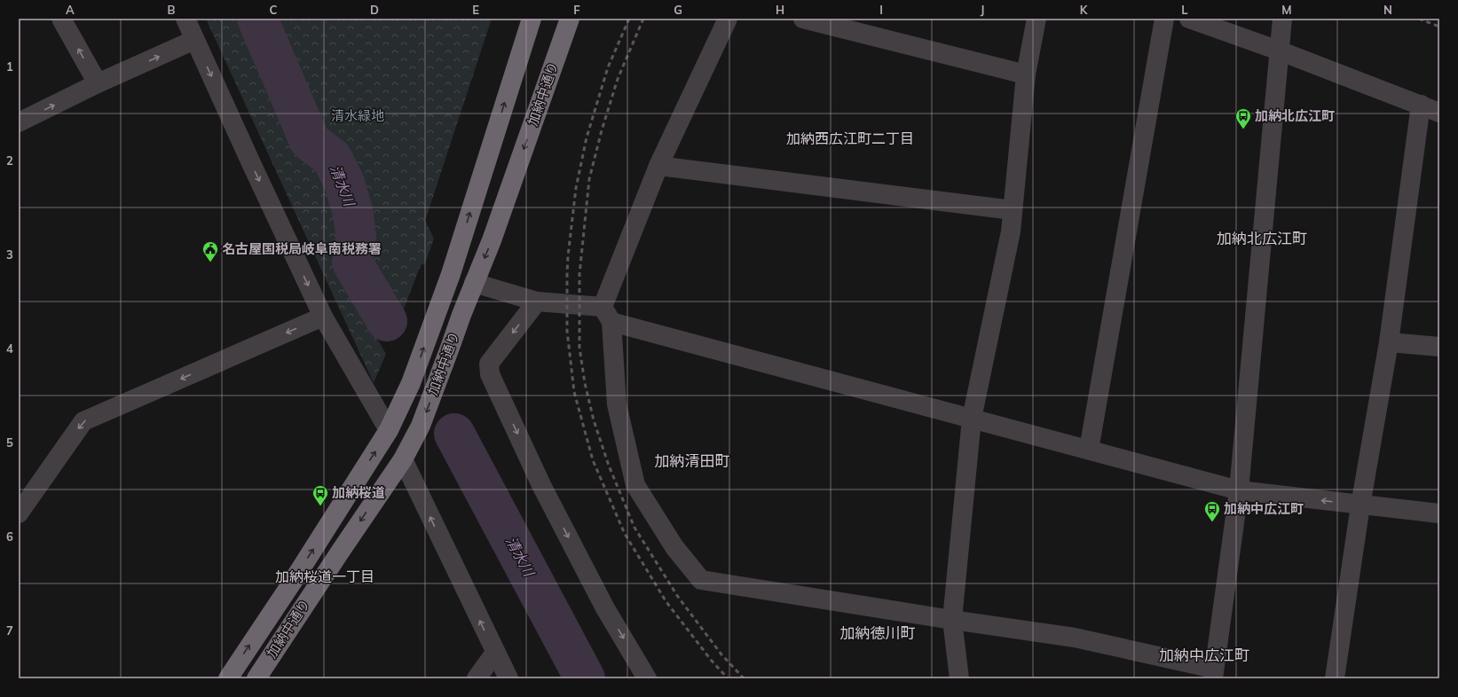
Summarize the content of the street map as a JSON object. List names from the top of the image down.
{
  "streets": {
    "highway": ["加納中通り"]
  },
  "districts": [
    "加納西広江町二丁目",
    "加納北広江町",
    "加納清田町",
    "加納桜道一丁目",
    "加納徳川町",
    "加納中広江町"
  ],
  "water": ["清水川"],
  "parks": ["清水緑地"],
  "places": {
    "bus stop": ["加納北広江町", "加納桜道", "加納中広江町"],
    "public building": ["名古屋国税局岐阜南税務署"]
  },
  "grid": {
    "columns": [
      "A",
      "B",
      "C",
      "D",
      "E",
      "F",
      "G",
      "H",
      "I",
      "J",
      "K",
      "L",
      "M",
      "N"
    ],
    "rows": [
      "1",
      "2",
      "3",
      "4",
      "5",
      "6",
      "7"
    ]
  }
}
